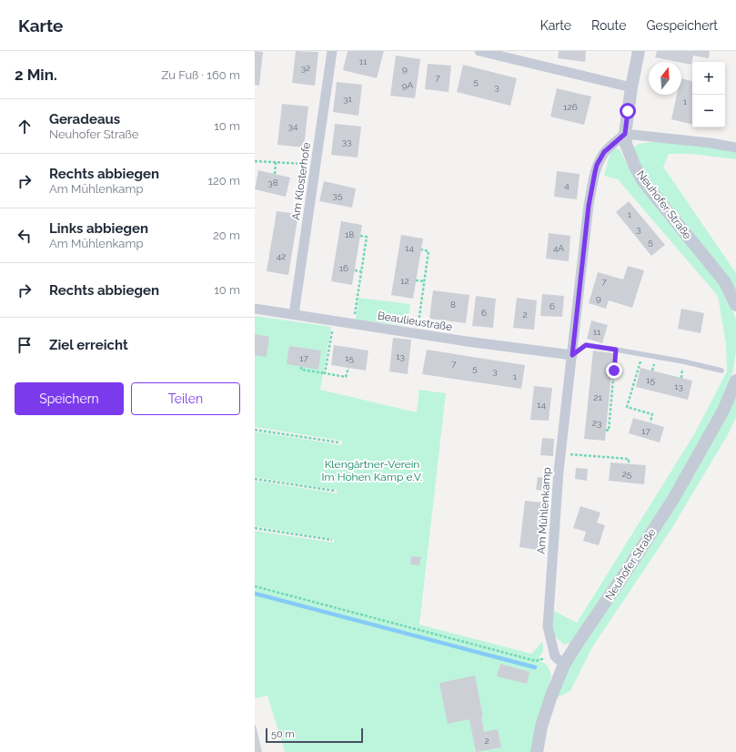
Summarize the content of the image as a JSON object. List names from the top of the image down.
{
  "streets": {
    "street": [
      "Am Klosterhofe",
      "Neuhofer Straße",
      "Beaulieustraße",
      "Am Mühlenkamp"
    ]
  },
  "crossings": [
    ["Am Klosterhofe", "Beaulieustraße"],
    ["Neuhofer Straße", "Am Mühlenkamp"],
    ["Beaulieustraße", "Am Mühlenkamp"]
  ],
  "parks": ["Klengärtner-Verein Im Hohen Kamp e.V."],
  "house_numbers": [
    "11",
    "32",
    "9",
    "7",
    "5",
    "9A",
    "3",
    "31",
    "1",
    "126",
    "34",
    "33",
    "38",
    "4",
    "35",
    "1",
    "3",
    "18",
    "5",
    "14",
    "4A",
    "42",
    "16",
    "12",
    "7",
    "9",
    "8",
    "6",
    "6",
    "2",
    "11",
    "13",
    "17",
    "15",
    "7",
    "5",
    "3",
    "1",
    "15",
    "13",
    "21",
    "14",
    "23",
    "17",
    "25",
    "2"
  ],
  "scale_bar": "50 m",
  "north": "top",
  "page": {
    "header": "Karte",
    "nav": ["Karte", "Route", "Gespeichert"],
    "heading": ["2 Min.", "Zu Fuß · 160 m"],
    "map_buttons": ["+", "−"],
    "list": [
      ["Geradeaus", "Neuhofer Straße", "10 m"],
      ["Rechts abbiegen", "Am Mühlenkamp", "120 m"],
      ["Links abbiegen", "Am Mühlenkamp", "20 m"],
      ["Rechts abbiegen", "10 m"],
      "Ziel erreicht"
    ],
    "buttons": ["Speichern", "Teilen"],
    "scale": "50 m"
  }
}
